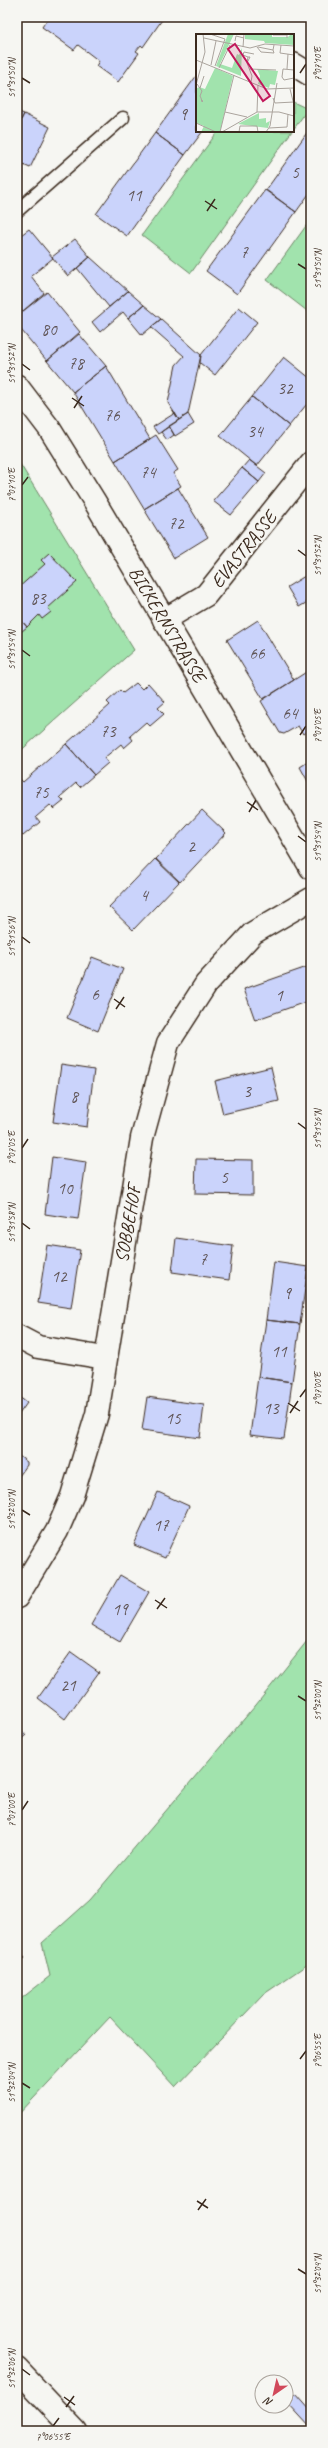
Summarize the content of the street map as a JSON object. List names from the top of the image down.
{
  "streets": {
    "street": ["EVASTRASSE", "BICKERNSTRASSE", "SOBBEHOF"]
  },
  "crossings": [
    ["EVASTRASSE", "BICKERNSTRASSE"]
  ],
  "house_numbers": [
    "9",
    "5",
    "11",
    "7",
    "80",
    "78",
    "32",
    "76",
    "34",
    "74",
    "72",
    "83",
    "66",
    "64",
    "73",
    "75",
    "2",
    "4",
    "6",
    "1",
    "3",
    "8",
    "5",
    "10",
    "7",
    "12",
    "9",
    "11",
    "13",
    "15",
    "17",
    "19",
    "21"
  ],
  "north": "bottom left",
  "coordinates": [
    "7°07'10\"E",
    "51°31'50\"N",
    "51°31'52\"N",
    "51°31'54\"N",
    "7°07'05\"E",
    "51°31'56\"N",
    "51°31'58\"N",
    "7°07'00\"E",
    "51°32'00\"N",
    "7°06'55\"E",
    "51°32'04\"N",
    "51°32'06\"N"
  ]
}
